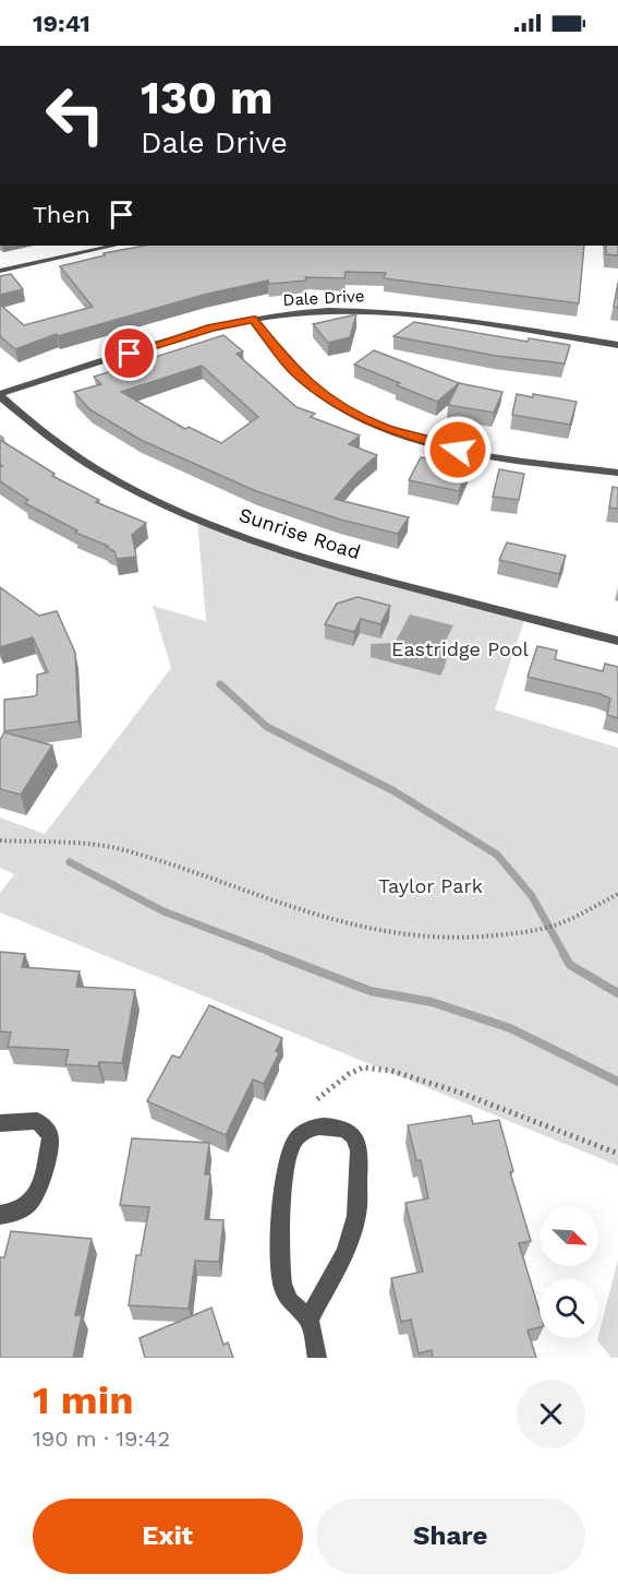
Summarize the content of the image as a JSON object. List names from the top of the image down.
{
  "streets": {
    "street": ["Dale Drive", "Sunrise Road"]
  },
  "crossings": [
    ["Dale Drive", "Sunrise Road"]
  ],
  "parks": ["Eastridge Pool", "Taylor Park"],
  "north": "bottom right",
  "page": {
    "status": "19:41",
    "turn": ["130 m", "Dale Drive"],
    "then": "Then",
    "heading": ["1 min", "190 m · 19:42"],
    "buttons": ["Exit", "Share"]
  }
}
